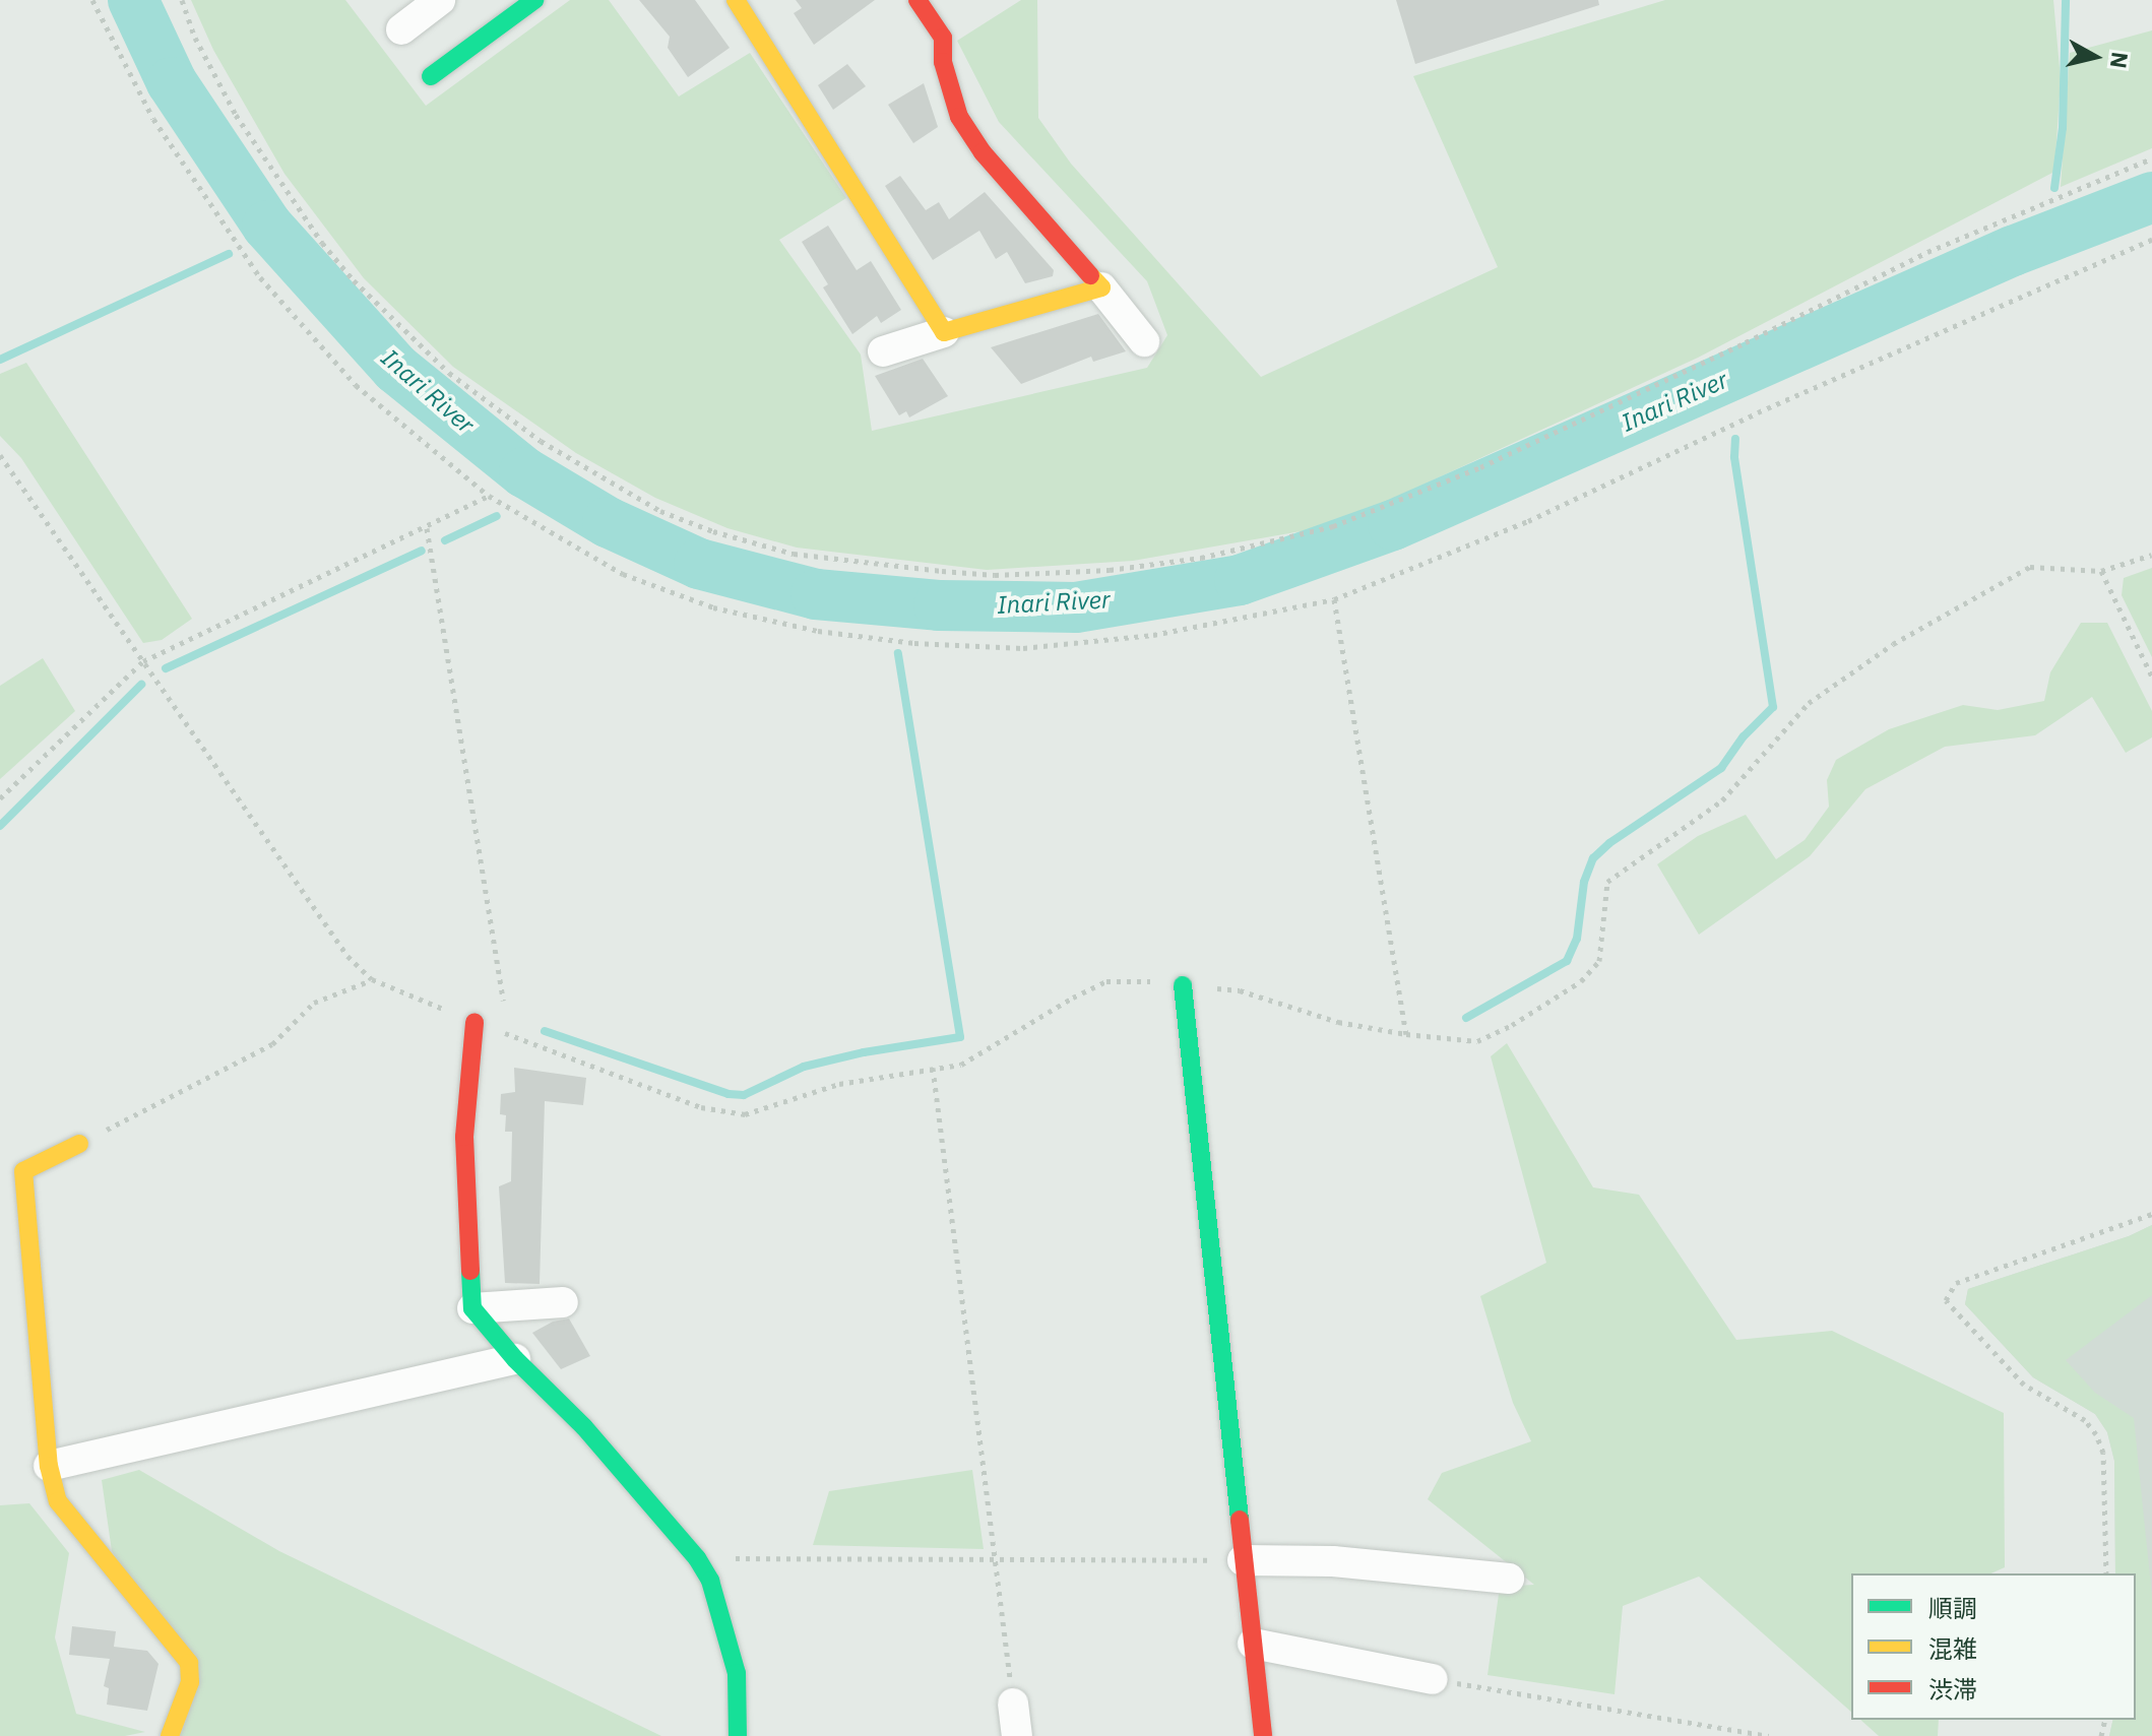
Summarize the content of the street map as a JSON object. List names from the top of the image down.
{
  "water": ["Inari River"],
  "legend": ["順調", "混雑", "渋滞"],
  "north": "right"
}
